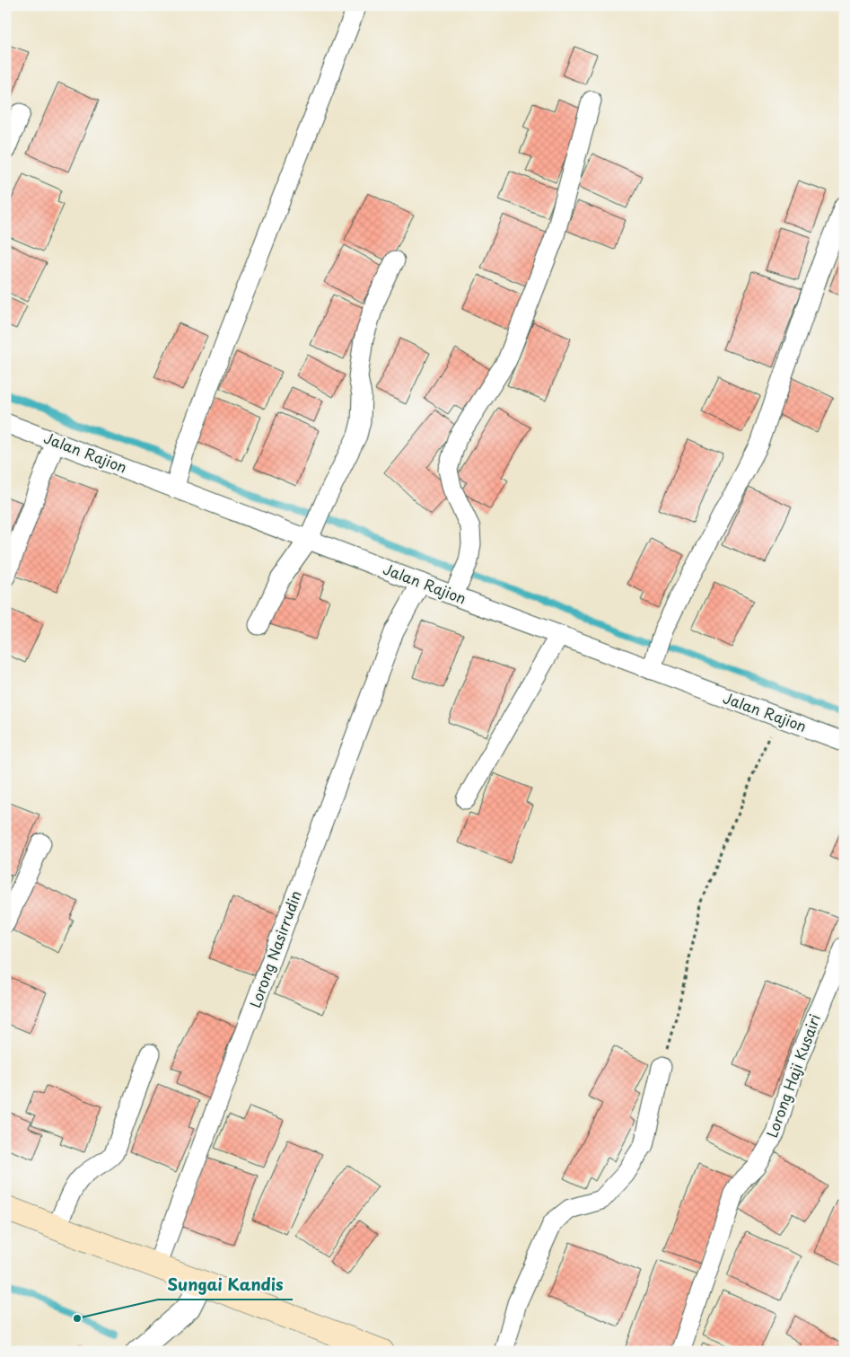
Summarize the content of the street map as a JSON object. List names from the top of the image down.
{
  "streets": {
    "street": ["Jalan Rajion", "Lorong Nasirrudin", "Lorong Haji Kusairi"]
  },
  "crossings": [
    ["Jalan Rajion", "Lorong Nasirrudin"]
  ],
  "places": ["Sungai Kandis"]
}
